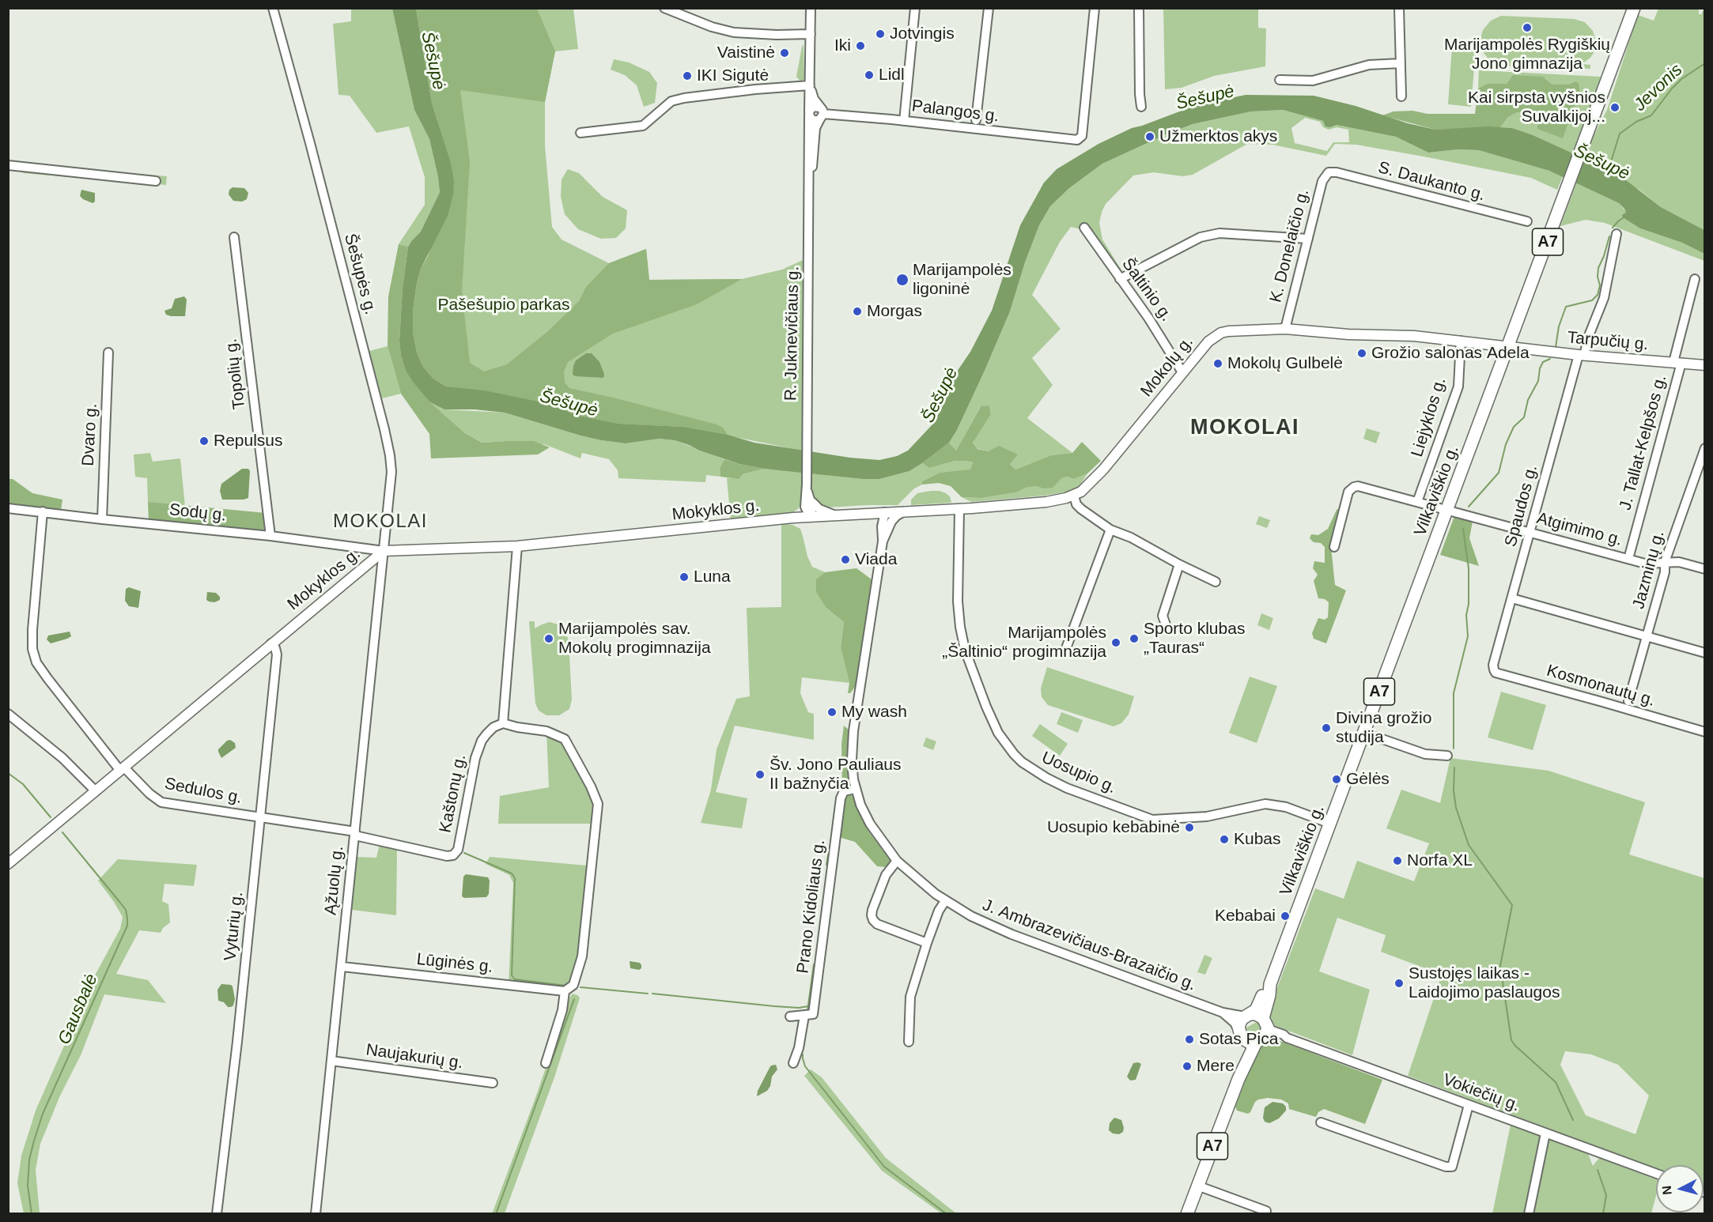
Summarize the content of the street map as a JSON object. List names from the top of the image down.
{
  "streets": {
    "highway": ["A7", "Vilkaviškio g."],
    "main road": ["Tarpučių g.", "Mokolų g.", "Mokyklos g."],
    "street": [
      "Palangos g.",
      "S. Daukanto g.",
      "K. Donelaičio g.",
      "Šešupės g.",
      "Šaltinio g.",
      "R. Juknevičiaus g.",
      "Topolių g.",
      "Liejyklos g.",
      "Dvaro g.",
      "J. Tallat-Kelpšos g.",
      "Spaudos g.",
      "Sodų g.",
      "Atgimimo g.",
      "Jazminų g.",
      "Kosmonautų g.",
      "Uosupio g.",
      "Sedulos g.",
      "Kaštonų g.",
      "Ąžuolų g.",
      "Prano Kidoliaus g.",
      "Vyturių g.",
      "J. Ambrazevičiaus-Brazaičio g.",
      "Lūginės g.",
      "Naujakurių g.",
      "Vokiečių g."
    ]
  },
  "crossings": [
    ["Palangos g.", "R. Juknevičiaus g."],
    ["S. Daukanto g.", "K. Donelaičio g."],
    ["K. Donelaičio g.", "Mokolų g."],
    ["Šešupės g.", "Mokyklos g."],
    ["Šešupės g.", "Sodų g."],
    ["Šešupės g.", "Ąžuolų g."],
    ["Šaltinio g.", "Mokolų g."],
    ["Tarpučių g.", "Mokolų g."],
    ["Tarpučių g.", "J. Tallat-Kelpšos g."],
    ["Tarpučių g.", "Vilkaviškio g."],
    ["Tarpučių g.", "Spaudos g."],
    ["Mokolų g.", "Liejyklos g."],
    ["Mokolų g.", "Vilkaviškio g."],
    ["Mokolų g.", "Mokyklos g."],
    ["Mokolų g.", "Uosupio g."],
    ["Mokolų g.", "J. Ambrazevičiaus-Brazaičio g."],
    ["Topolių g.", "Sodų g."],
    ["Liejyklos g.", "Atgimimo g."],
    ["Dvaro g.", "Sodų g."],
    ["J. Tallat-Kelpšos g.", "Atgimimo g."],
    ["Vilkaviškio g.", "Atgimimo g."],
    ["Vilkaviškio g.", "Uosupio g."],
    ["Vilkaviškio g.", "J. Ambrazevičiaus-Brazaičio g."],
    ["Vilkaviškio g.", "Vokiečių g."],
    ["Spaudos g.", "Atgimimo g."],
    ["Spaudos g.", "Kosmonautų g."],
    ["Mokyklos g.", "Sodų g."],
    ["Mokyklos g.", "Sedulos g."],
    ["Mokyklos g.", "Ąžuolų g."],
    ["Mokyklos g.", "Vyturių g."],
    ["Mokyklos g.", "J. Ambrazevičiaus-Brazaičio g."],
    ["Sodų g.", "Sedulos g."],
    ["Sodų g.", "Ąžuolų g."],
    ["Atgimimo g.", "Jazminų g."],
    ["Sedulos g.", "Kaštonų g."],
    ["Sedulos g.", "Ąžuolų g."],
    ["Sedulos g.", "Vyturių g."],
    ["Kaštonų g.", "Ąžuolų g."],
    ["Ąžuolų g.", "Lūginės g."],
    ["Ąžuolų g.", "Naujakurių g."],
    ["Prano Kidoliaus g.", "J. Ambrazevičiaus-Brazaičio g."],
    ["J. Ambrazevičiaus-Brazaičio g.", "Vokiečių g."]
  ],
  "districts": ["MOKOLAI", "MOKOLAI"],
  "water": ["Šešupė", "Jevonis", "Gausbalė"],
  "parks": ["Pašešupio parkas"],
  "places": [
    "Marijampolės Rygiškių Jono gimnazija",
    "Jotvingis",
    "Iki",
    "Vaistinė",
    "Lidl",
    "IKI Sigutė",
    "Kai sirpsta vyšnios Suvalkijoj...",
    "Užmerktos akys",
    "Marijampolės ligoninė",
    "Morgas",
    "Grožio salonas Adela",
    "Mokolų Gulbelė",
    "Repulsus",
    "Viada",
    "Luna",
    "Marijampolės sav. Mokolų progimnazija",
    "Sporto klubas „Tauras“",
    "Marijampolės „Šaltinio“ progimnazija",
    "My wash",
    "Divina grožio studija",
    "Šv. Jono Pauliaus II bažnyčia",
    "Gėlės",
    "Uosupio kebabinė",
    "Kubas",
    "Norfa XL",
    "Kebabai",
    "Sustojęs laikas - Laidojimo paslaugos",
    "Sotas Pica",
    "Mere"
  ],
  "north": "left"
}
